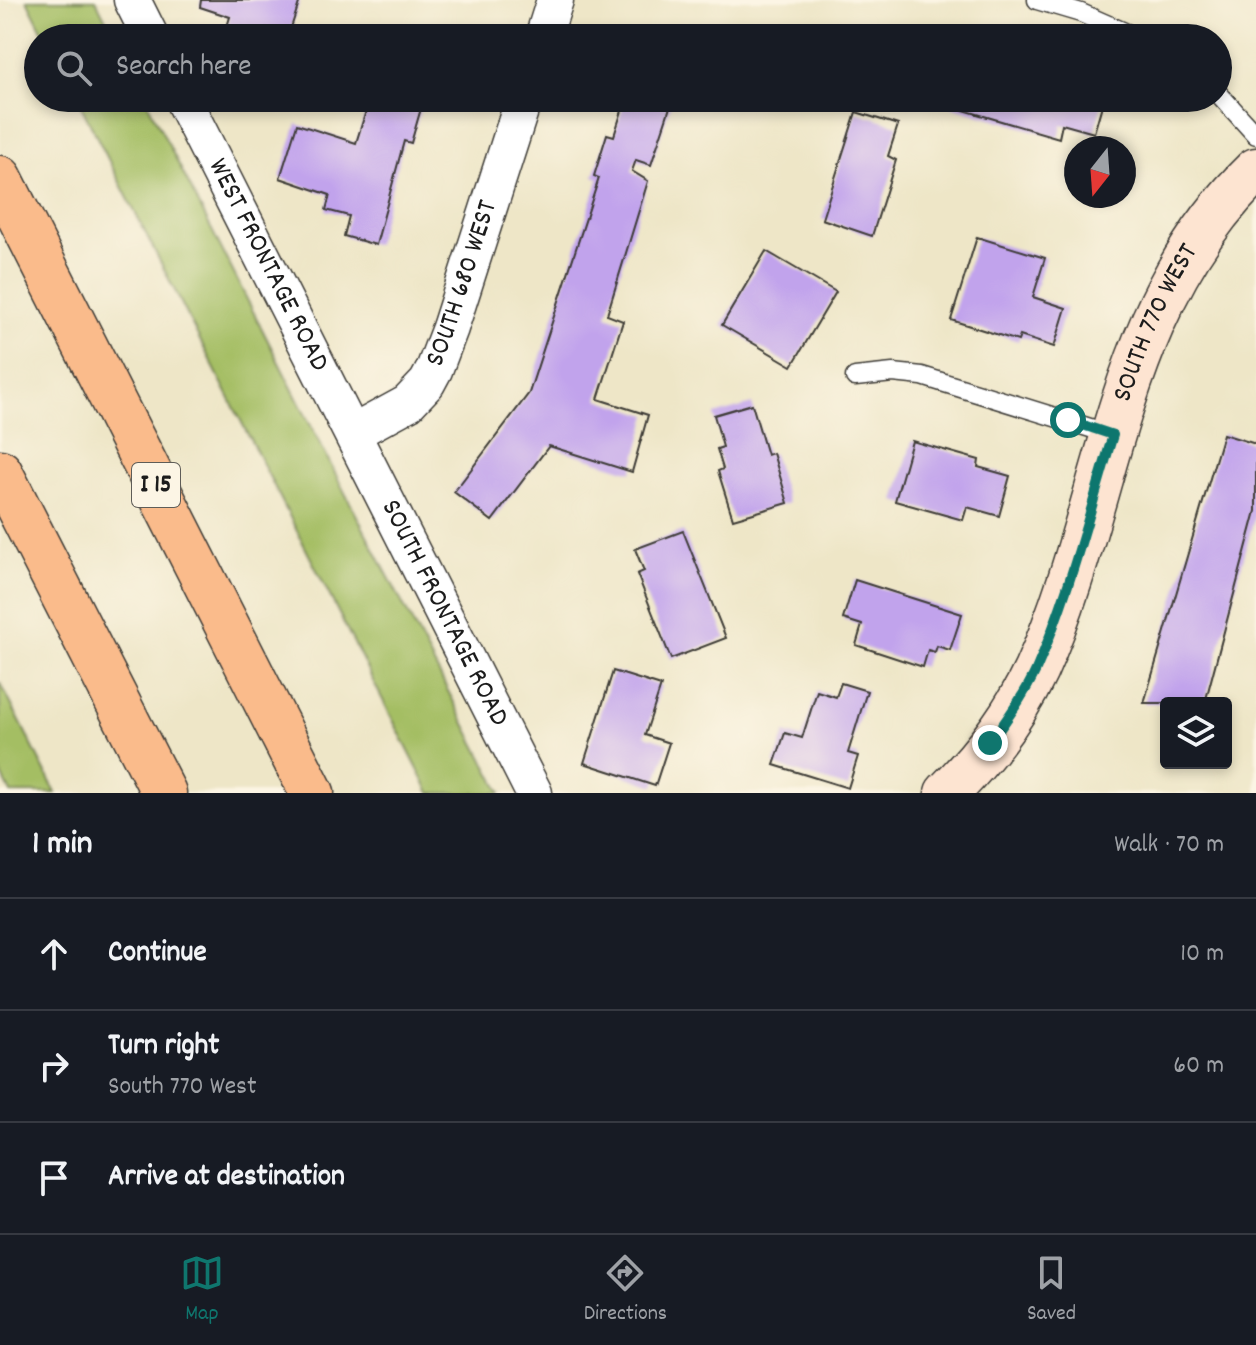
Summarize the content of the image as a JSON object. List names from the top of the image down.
{
  "streets": {
    "highway": ["I 15"],
    "street": [
      "WEST FRONTAGE ROAD",
      "SOUTH 680 WEST",
      "SOUTH 770 WEST",
      "SOUTH FRONTAGE ROAD"
    ]
  },
  "crossings": [
    ["WEST FRONTAGE ROAD", "SOUTH 680 WEST"],
    ["WEST FRONTAGE ROAD", "SOUTH FRONTAGE ROAD"],
    ["SOUTH 680 WEST", "SOUTH FRONTAGE ROAD"]
  ],
  "north": "bottom",
  "page": {
    "search": "Search here",
    "heading": ["1 min", "Walk · 70 m"],
    "list": [
      ["Continue", "10 m"],
      ["Turn right", "South 770 West", "60 m"],
      "Arrive at destination"
    ],
    "nav": ["Map", "Directions", "Saved"]
  }
}
